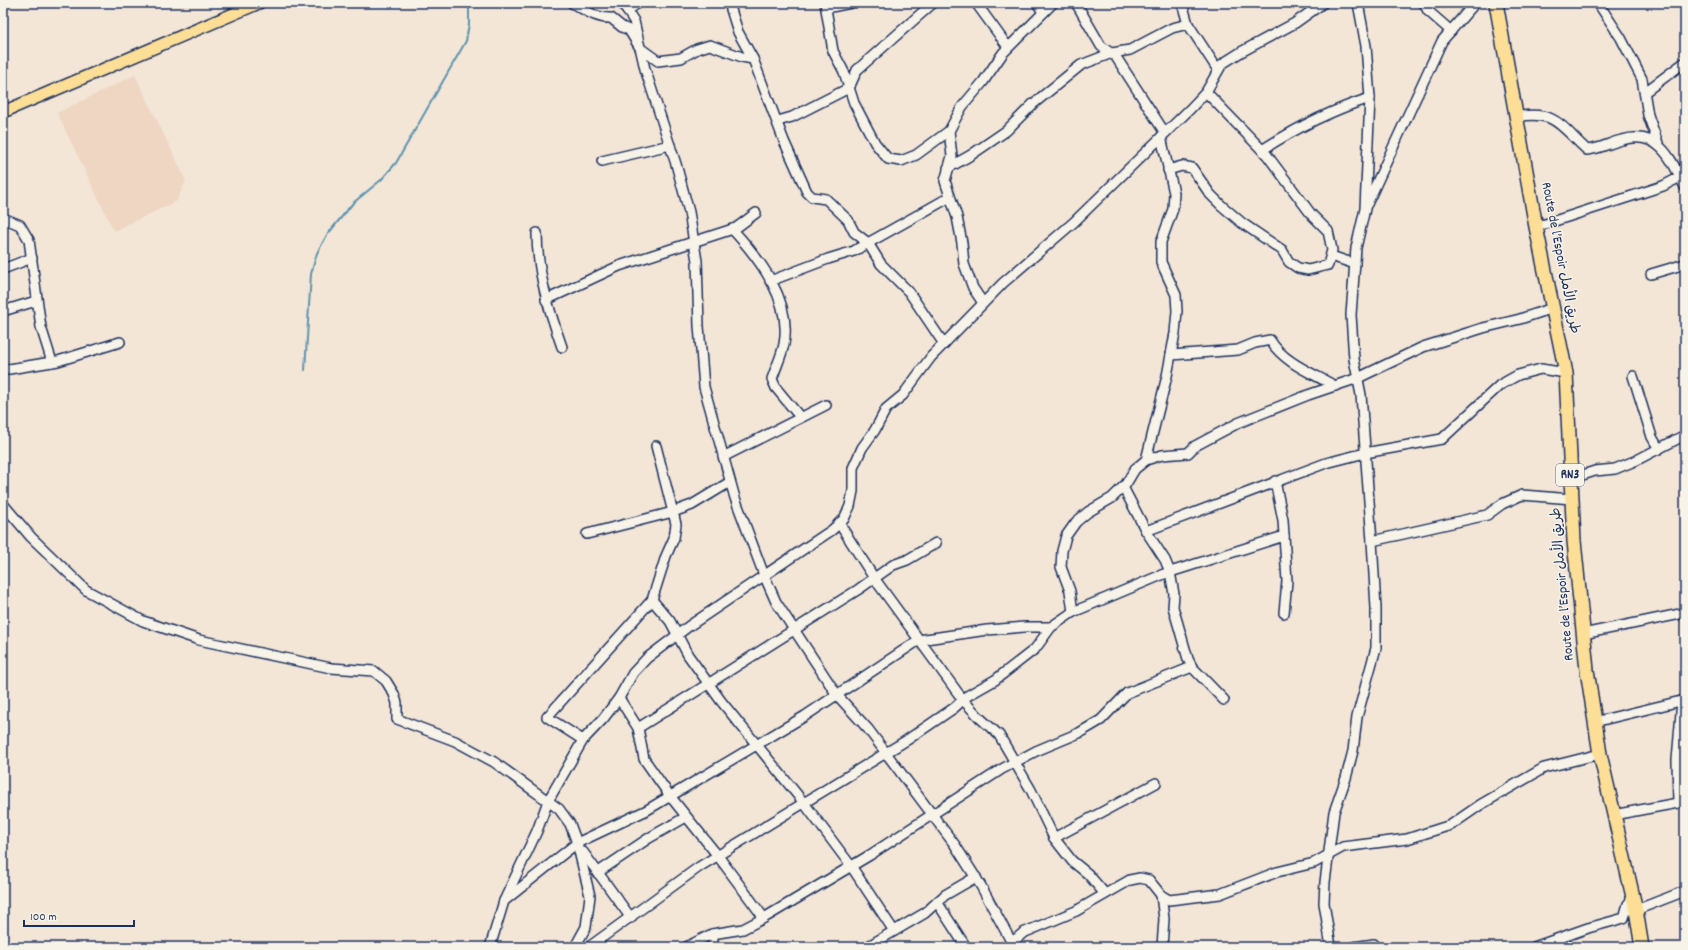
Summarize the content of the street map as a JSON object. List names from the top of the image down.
{
  "streets": {
    "highway": ["Route de l’Espoir طريق الأمل", "RN3"]
  },
  "scale_bar": "100 m"
}
